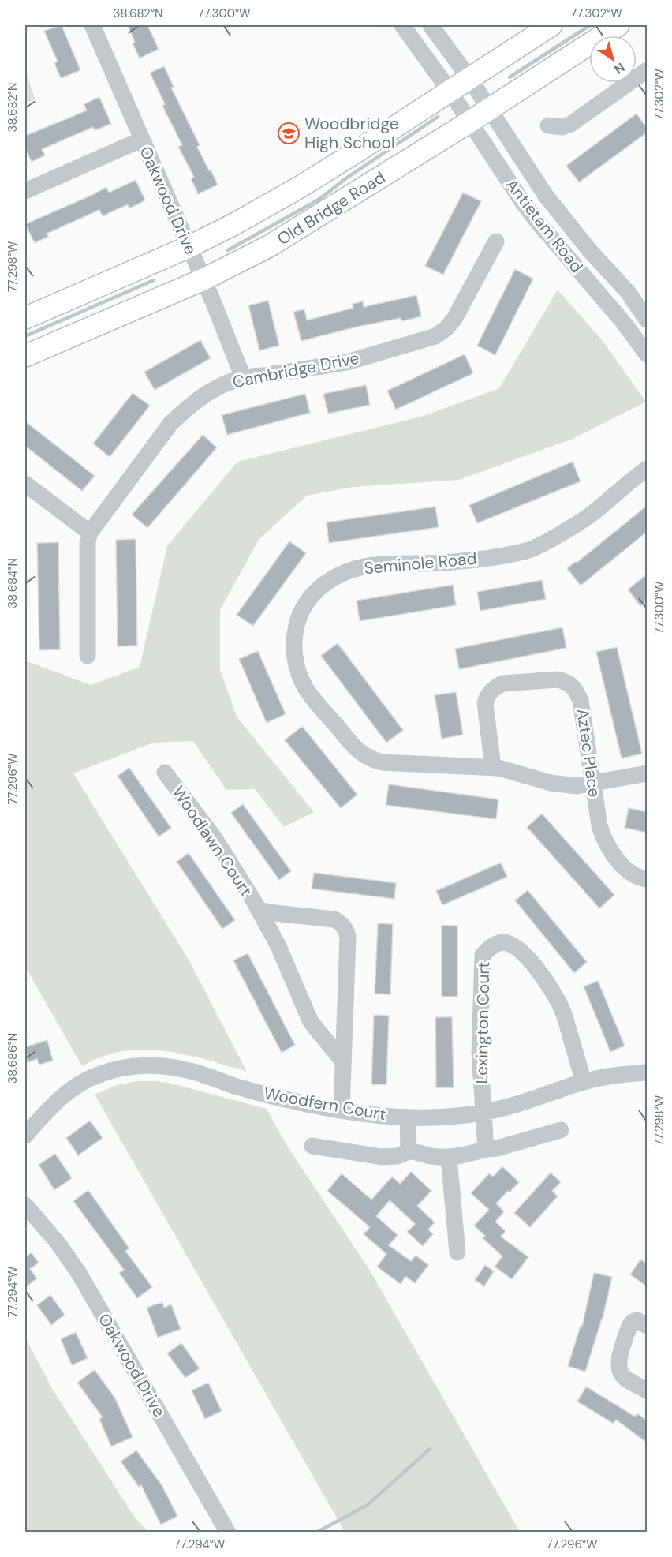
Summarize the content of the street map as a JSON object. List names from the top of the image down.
{
  "streets": {
    "main road": ["Old Bridge Road"],
    "street": [
      "Oakwood Drive",
      "Antietam Road",
      "Cambridge Drive",
      "Seminole Road",
      "Aztec Place",
      "Woodlawn Court",
      "Lexington Court",
      "Woodfern Court"
    ]
  },
  "crossings": [
    ["Oakwood Drive", "Old Bridge Road"],
    ["Oakwood Drive", "Cambridge Drive"],
    ["Old Bridge Road", "Antietam Road"],
    ["Seminole Road", "Aztec Place"],
    ["Woodlawn Court", "Woodfern Court"],
    ["Lexington Court", "Woodfern Court"]
  ],
  "places": {
    "school or university": ["Woodbridge High School"]
  },
  "north": "bottom right",
  "coordinates": [
    "38.682°N",
    "77.300°W",
    "77.302°W",
    "77.298°W",
    "38.684°N",
    "77.296°W",
    "38.686°N",
    "77.294°W"
  ]
}
